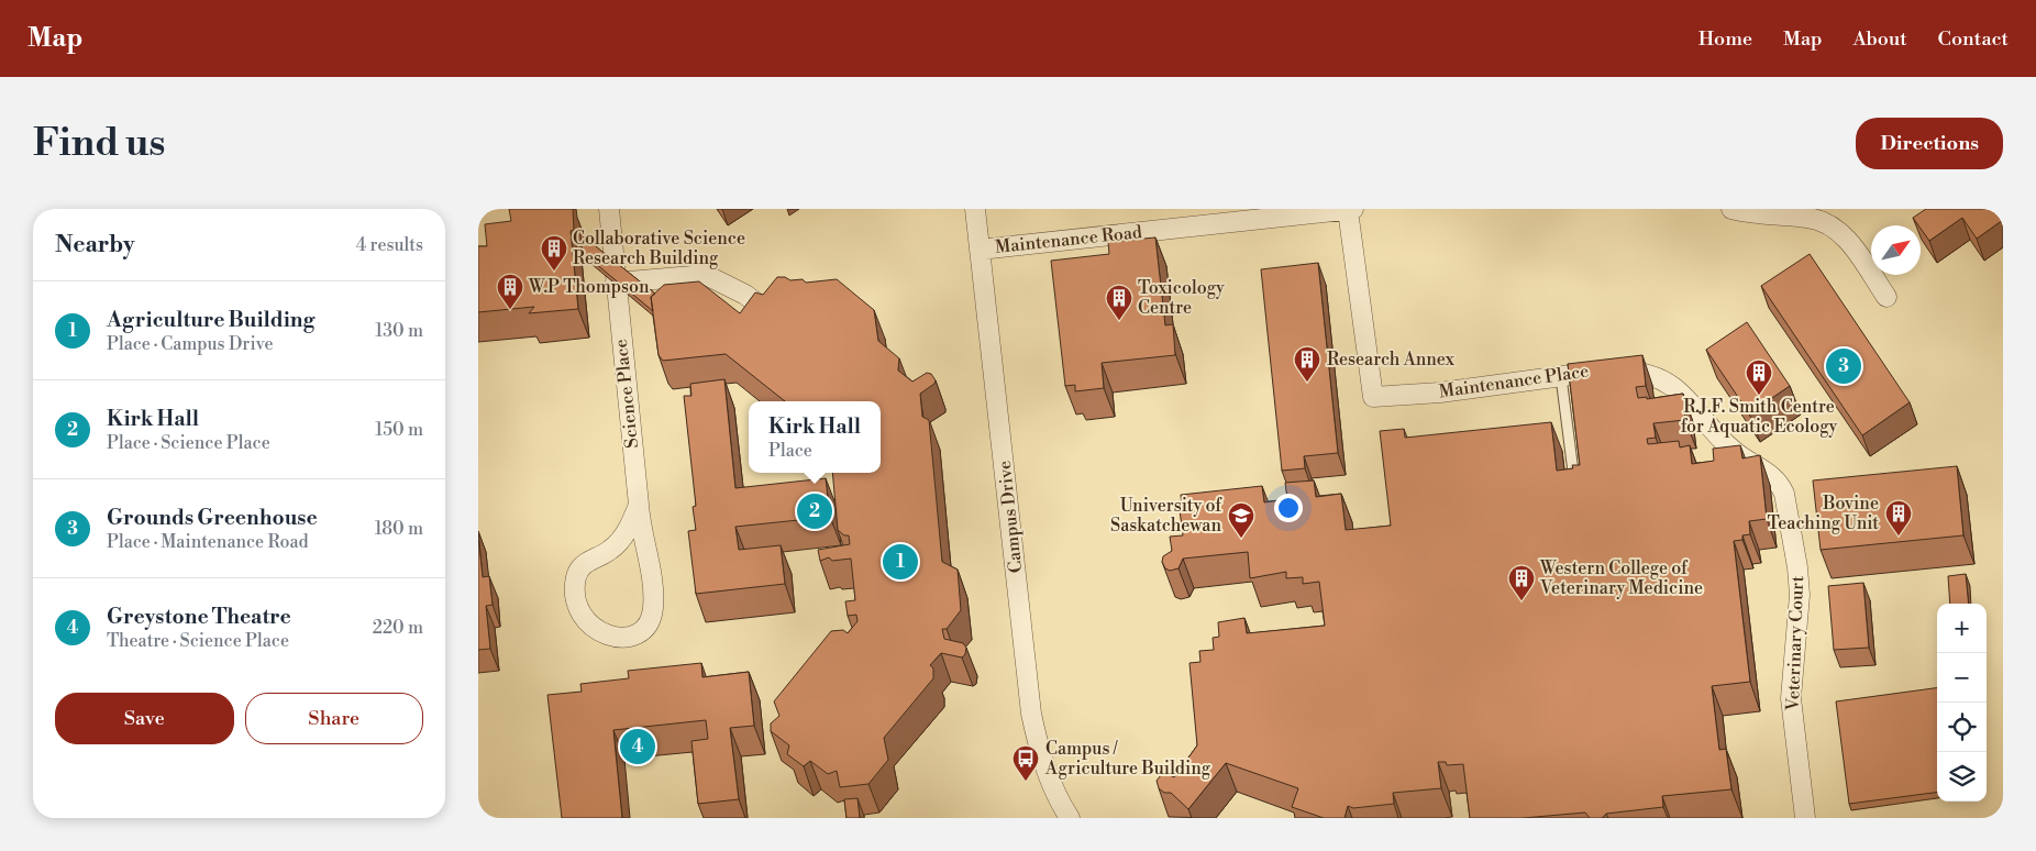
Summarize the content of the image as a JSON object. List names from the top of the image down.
{
  "streets": {
    "street": [
      "Maintenance Road",
      "Maintenance Place",
      "Science Place",
      "Campus Drive",
      "Veterinary Court"
    ]
  },
  "crossings": [
    ["Maintenance Road", "Maintenance Place"],
    ["Maintenance Road", "Campus Drive"],
    ["Maintenance Place", "Veterinary Court"]
  ],
  "places": {
    "building": [
      "Collaborative Science Research Building",
      "W.P Thompson",
      "Toxicology Centre",
      "Research Annex",
      "R.J.F. Smith Centre for Aquatic Ecology",
      "Bovine Teaching Unit",
      "Western College of Veterinary Medicine"
    ],
    "school or university": ["University of Saskatchewan"],
    "bus stop": ["Campus / Agriculture Building"]
  },
  "north": "top right",
  "page": {
    "header": "Map",
    "nav": [
      "Home",
      "Map",
      "About",
      "Contact"
    ],
    "buttons": [
      "Directions",
      ["Save", "Share"]
    ],
    "title": "Find us",
    "heading": ["Nearby", "4 results"],
    "list": [
      {
        "mark": "1",
        "name": "Agriculture Building",
        "note": "Place · Campus Drive",
        "value": "130 m"
      },
      {
        "mark": "2",
        "name": "Kirk Hall",
        "note": "Place · Science Place",
        "value": "150 m"
      },
      {
        "mark": "3",
        "name": "Grounds Greenhouse",
        "note": "Place · Maintenance Road",
        "value": "180 m"
      },
      {
        "mark": "4",
        "name": "Greystone Theatre",
        "note": "Theatre · Science Place",
        "value": "220 m"
      }
    ],
    "pins": [
      "3",
      "2",
      "1",
      "4"
    ],
    "popup": ["Kirk Hall", "Place"],
    "map_buttons": ["+", "−"]
  }
}
